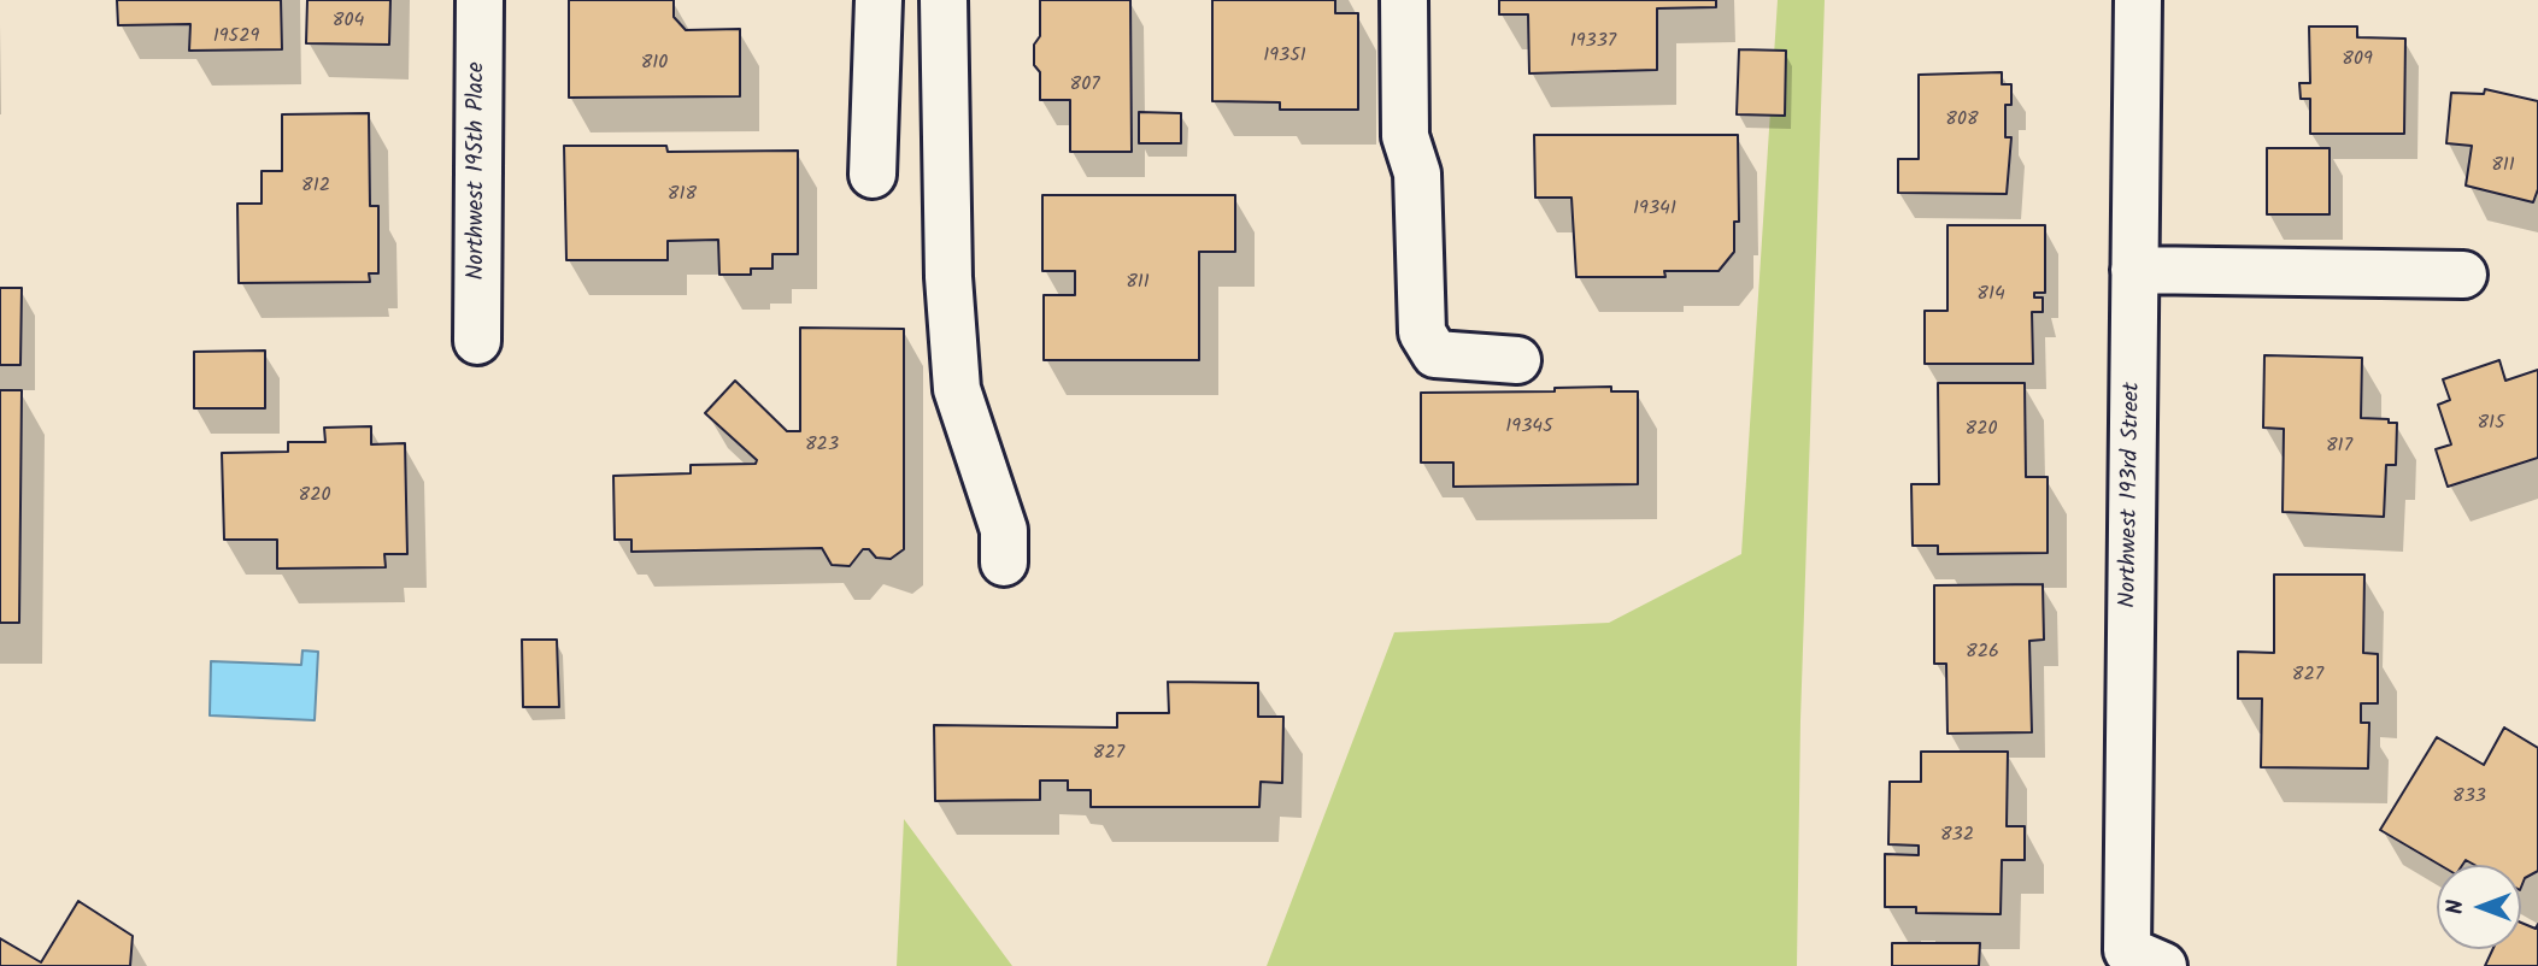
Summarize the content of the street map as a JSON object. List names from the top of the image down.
{
  "streets": {
    "street": ["Northwest 195th Place", "Northwest 193rd Street"]
  },
  "house_numbers": [
    "804",
    "19529",
    "19337",
    "19351",
    "809",
    "810",
    "807",
    "808",
    "811",
    "812",
    "818",
    "19341",
    "811",
    "814",
    "815",
    "19345",
    "820",
    "823",
    "817",
    "820",
    "826",
    "827",
    "827",
    "833",
    "832"
  ],
  "north": "left"
}
